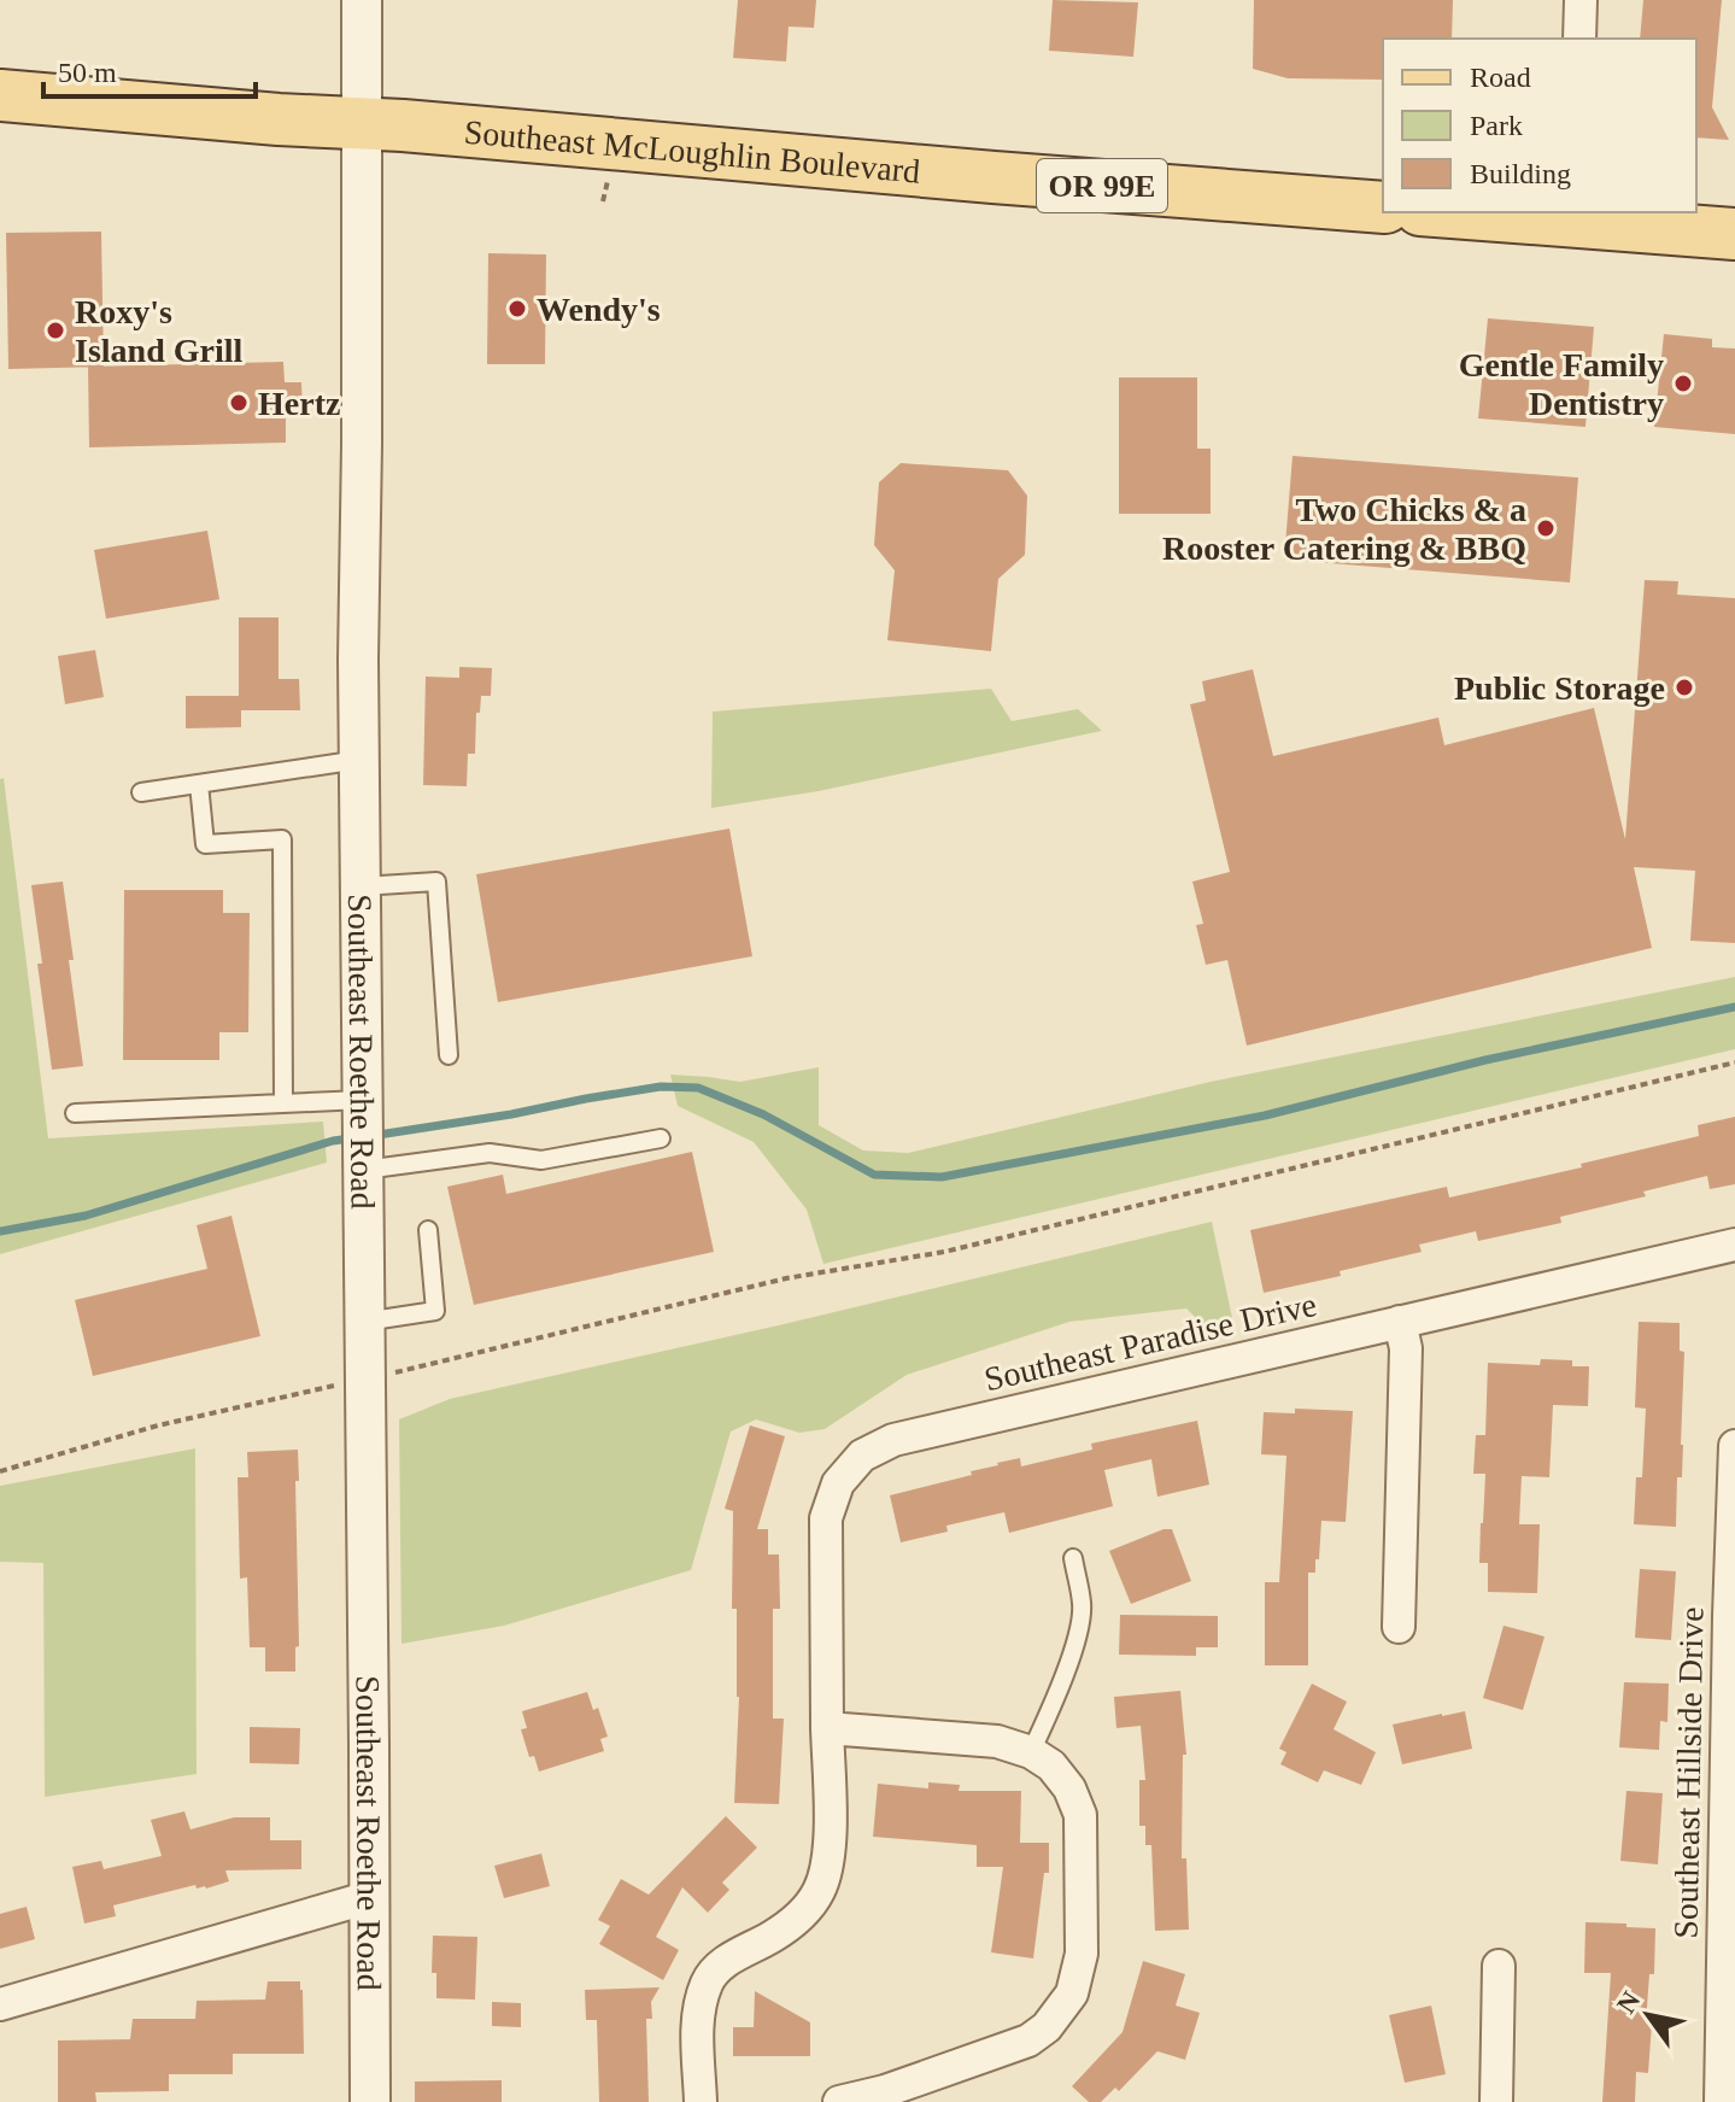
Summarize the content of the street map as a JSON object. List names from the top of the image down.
{
  "streets": {
    "main road": ["Southeast McLoughlin Boulevard", "OR 99E"],
    "street": ["Southeast Roethe Road", "Southeast Paradise Drive", "Southeast Hillside Drive"]
  },
  "crossings": [
    ["Southeast McLoughlin Boulevard", "Southeast Roethe Road"]
  ],
  "places": [
    "Wendy's",
    "Roxy's Island Grill",
    "Gentle Family Dentistry",
    "Hertz",
    "Two Chicks & a Rooster Catering & BBQ",
    "Public Storage"
  ],
  "legend": ["Road", "Park", "Building"],
  "scale_bar": "50 m",
  "north": "top left"
}
